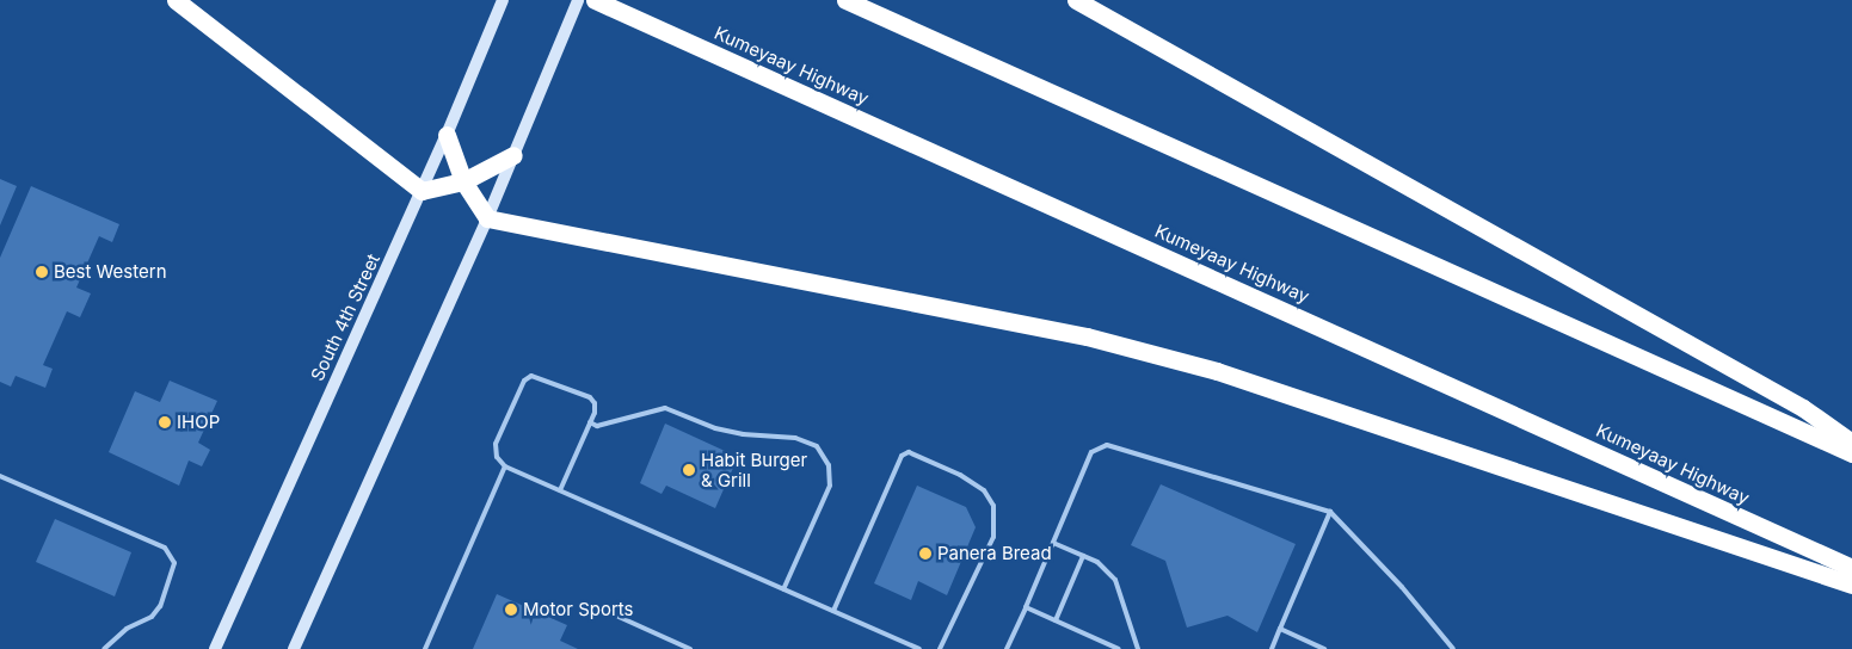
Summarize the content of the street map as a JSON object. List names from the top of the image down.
{
  "streets": {
    "highway": ["Kumeyaay Highway"],
    "main road": ["South 4th Street"]
  },
  "places": [
    "Best Western",
    "IHOP",
    "Habit Burger & Grill",
    "Panera Bread",
    "Motor Sports"
  ]
}
